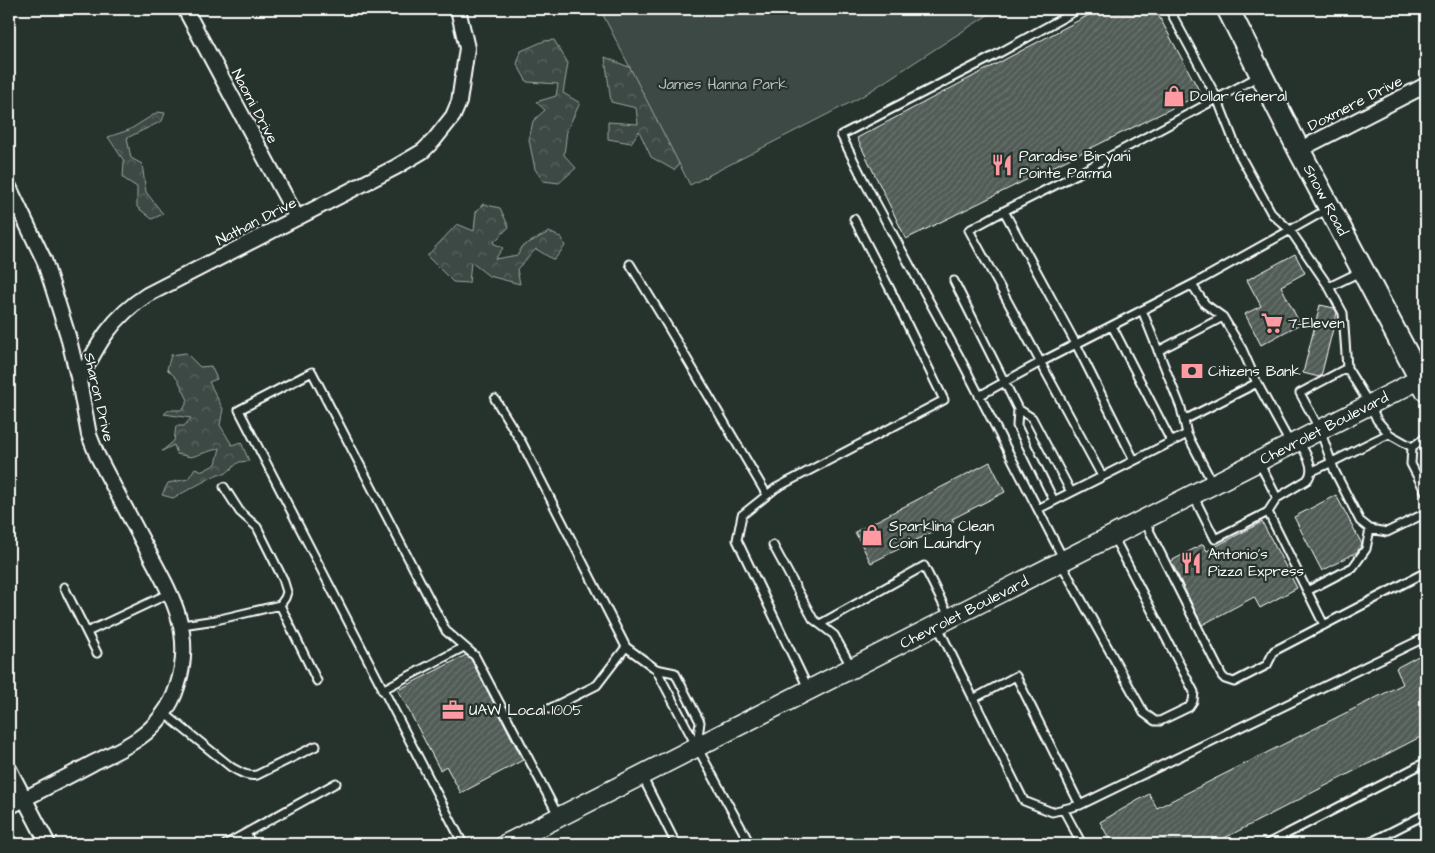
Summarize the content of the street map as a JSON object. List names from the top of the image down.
{
  "streets": {
    "main road": ["Snow Road", "Chevrolet Boulevard"],
    "street": [
      "Doxmere Drive",
      "Naomi Drive",
      "Nathan Drive",
      "Sharon Drive"
    ]
  },
  "crossings": [
    ["Doxmere Drive", "Snow Road"],
    ["Naomi Drive", "Nathan Drive"],
    ["Snow Road", "Chevrolet Boulevard"],
    ["Nathan Drive", "Sharon Drive"]
  ],
  "parks": ["James Hanna Park"],
  "places": {
    "shop": ["Dollar General", "Sparkling Clean Coin Laundry"],
    "restaurant": ["Paradise Biryani Pointe Parma", "Antonio's Pizza Express"],
    "supermarket": ["7-Eleven"],
    "bank": ["Citizens Bank"],
    "office": ["UAW Local 1005"]
  }
}
